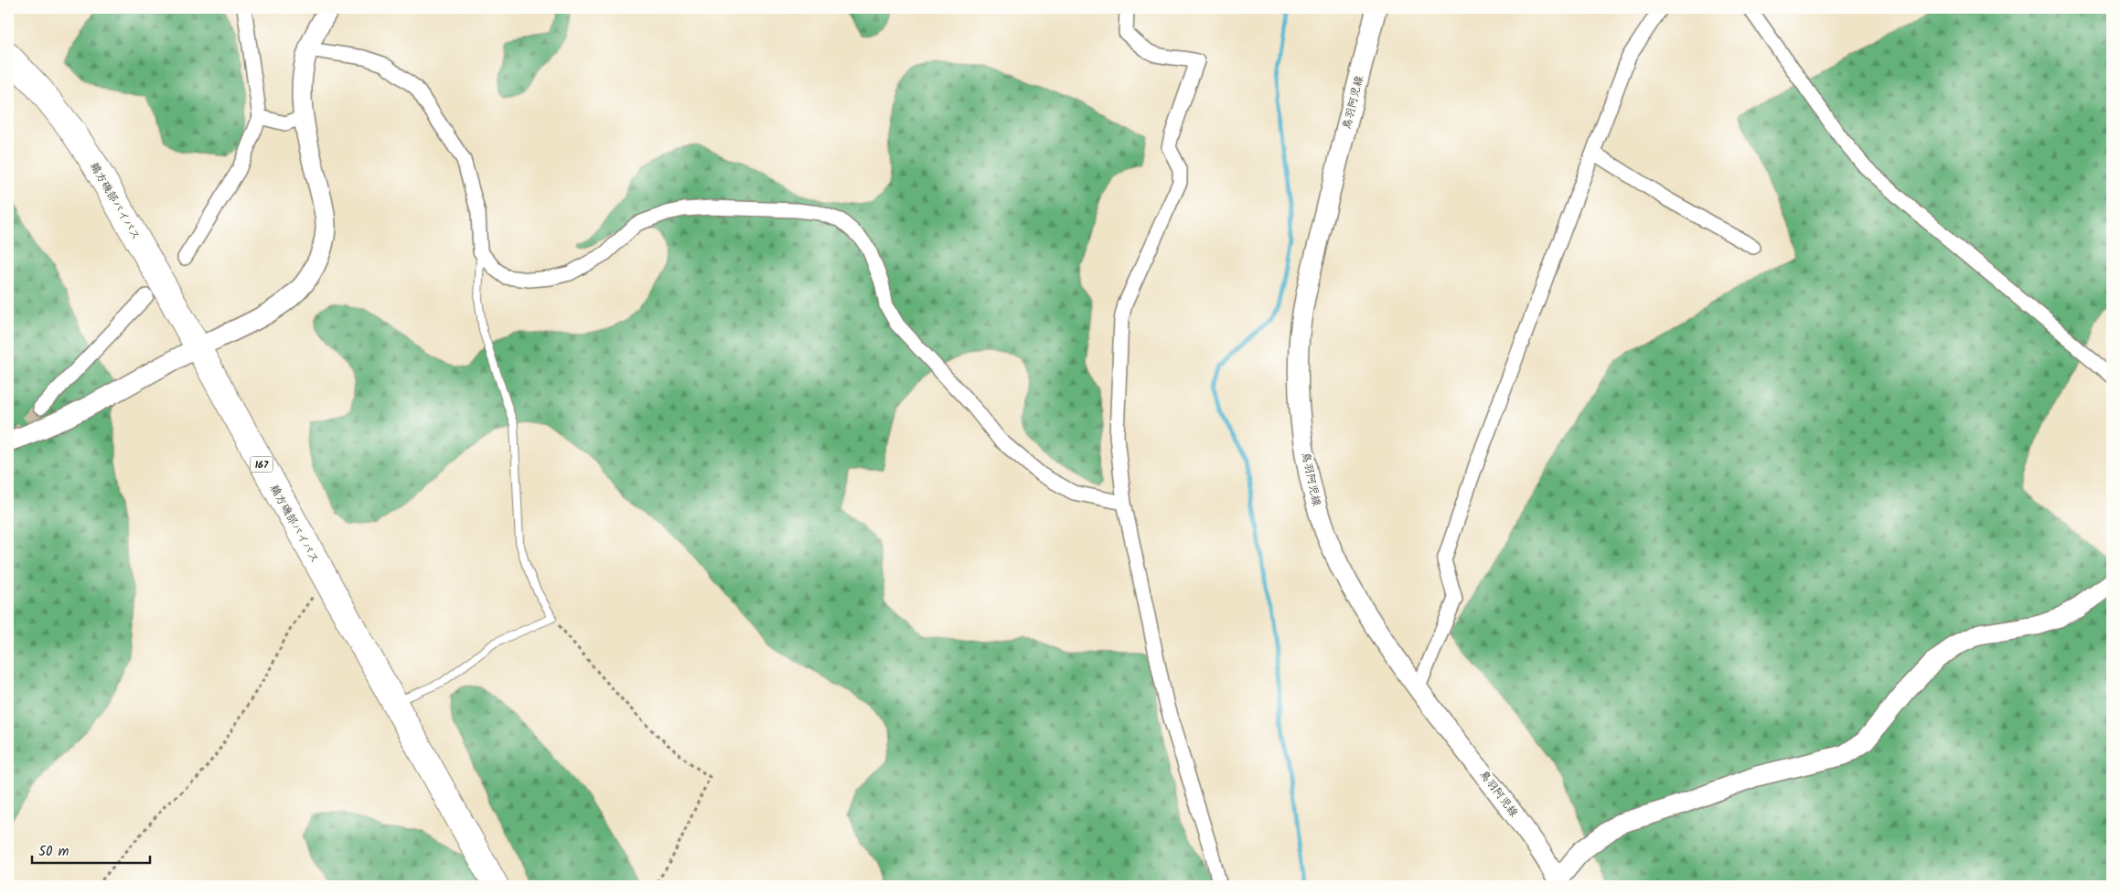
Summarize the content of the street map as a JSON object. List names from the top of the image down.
{
  "streets": {
    "highway": ["鵜方磯部バイパス", "167"],
    "street": ["鳥羽阿児線"]
  },
  "scale_bar": "50 m"
}
